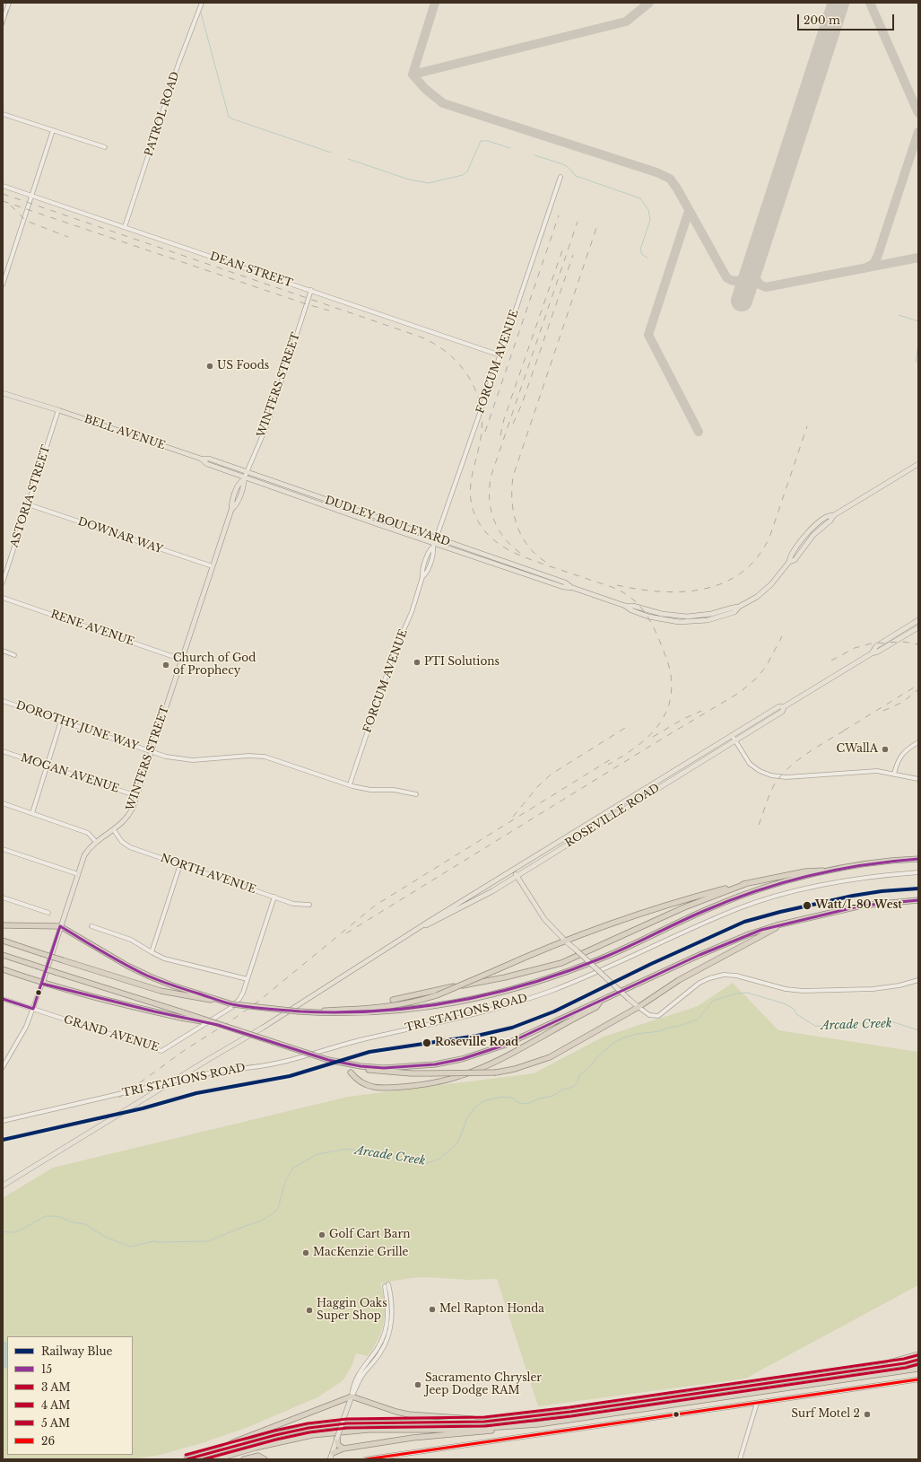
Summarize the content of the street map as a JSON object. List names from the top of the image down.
{
  "streets": {
    "main road": [
      "WINTERS STREET",
      "BELL AVENUE",
      "DUDLEY BOULEVARD",
      "ROSEVILLE ROAD"
    ],
    "street": [
      "PATROL ROAD",
      "DEAN STREET",
      "FORCUM AVENUE",
      "ASTORIA STREET",
      "DOWNAR WAY",
      "RENE AVENUE",
      "DOROTHY JUNE WAY",
      "MOGAN AVENUE",
      "NORTH AVENUE",
      "TRI STATIONS ROAD",
      "GRAND AVENUE"
    ]
  },
  "crossings": [
    ["PATROL ROAD", "DEAN STREET"],
    ["DEAN STREET", "FORCUM AVENUE"],
    ["DEAN STREET", "WINTERS STREET"],
    ["FORCUM AVENUE", "DUDLEY BOULEVARD"],
    ["FORCUM AVENUE", "DOROTHY JUNE WAY"],
    ["WINTERS STREET", "BELL AVENUE"],
    ["WINTERS STREET", "DUDLEY BOULEVARD"],
    ["WINTERS STREET", "DOWNAR WAY"],
    ["WINTERS STREET", "RENE AVENUE"],
    ["WINTERS STREET", "DOROTHY JUNE WAY"],
    ["WINTERS STREET", "MOGAN AVENUE"],
    ["WINTERS STREET", "NORTH AVENUE"],
    ["WINTERS STREET", "GRAND AVENUE"],
    ["BELL AVENUE", "ASTORIA STREET"],
    ["BELL AVENUE", "DUDLEY BOULEVARD"],
    ["ASTORIA STREET", "DOWNAR WAY"]
  ],
  "water": ["Arcade Creek"],
  "places": [
    "US Foods",
    "PTI Solutions",
    "Church of God of Prophecy",
    "CWallA",
    "Watt/I-80 West",
    "Roseville Road",
    "Golf Cart Barn",
    "MacKenzie Grille",
    "Mel Rapton Honda",
    "Haggin Oaks Super Shop",
    "Sacramento Chrysler Jeep Dodge RAM",
    "Surf Motel 2"
  ],
  "lines": ["transit line 15", "rail line Blue", "transit line 26"],
  "legend": [
    "Railway Blue",
    "15",
    "3 AM",
    "4 AM",
    "5 AM",
    "26"
  ],
  "scale_bar": "200 m"
}
